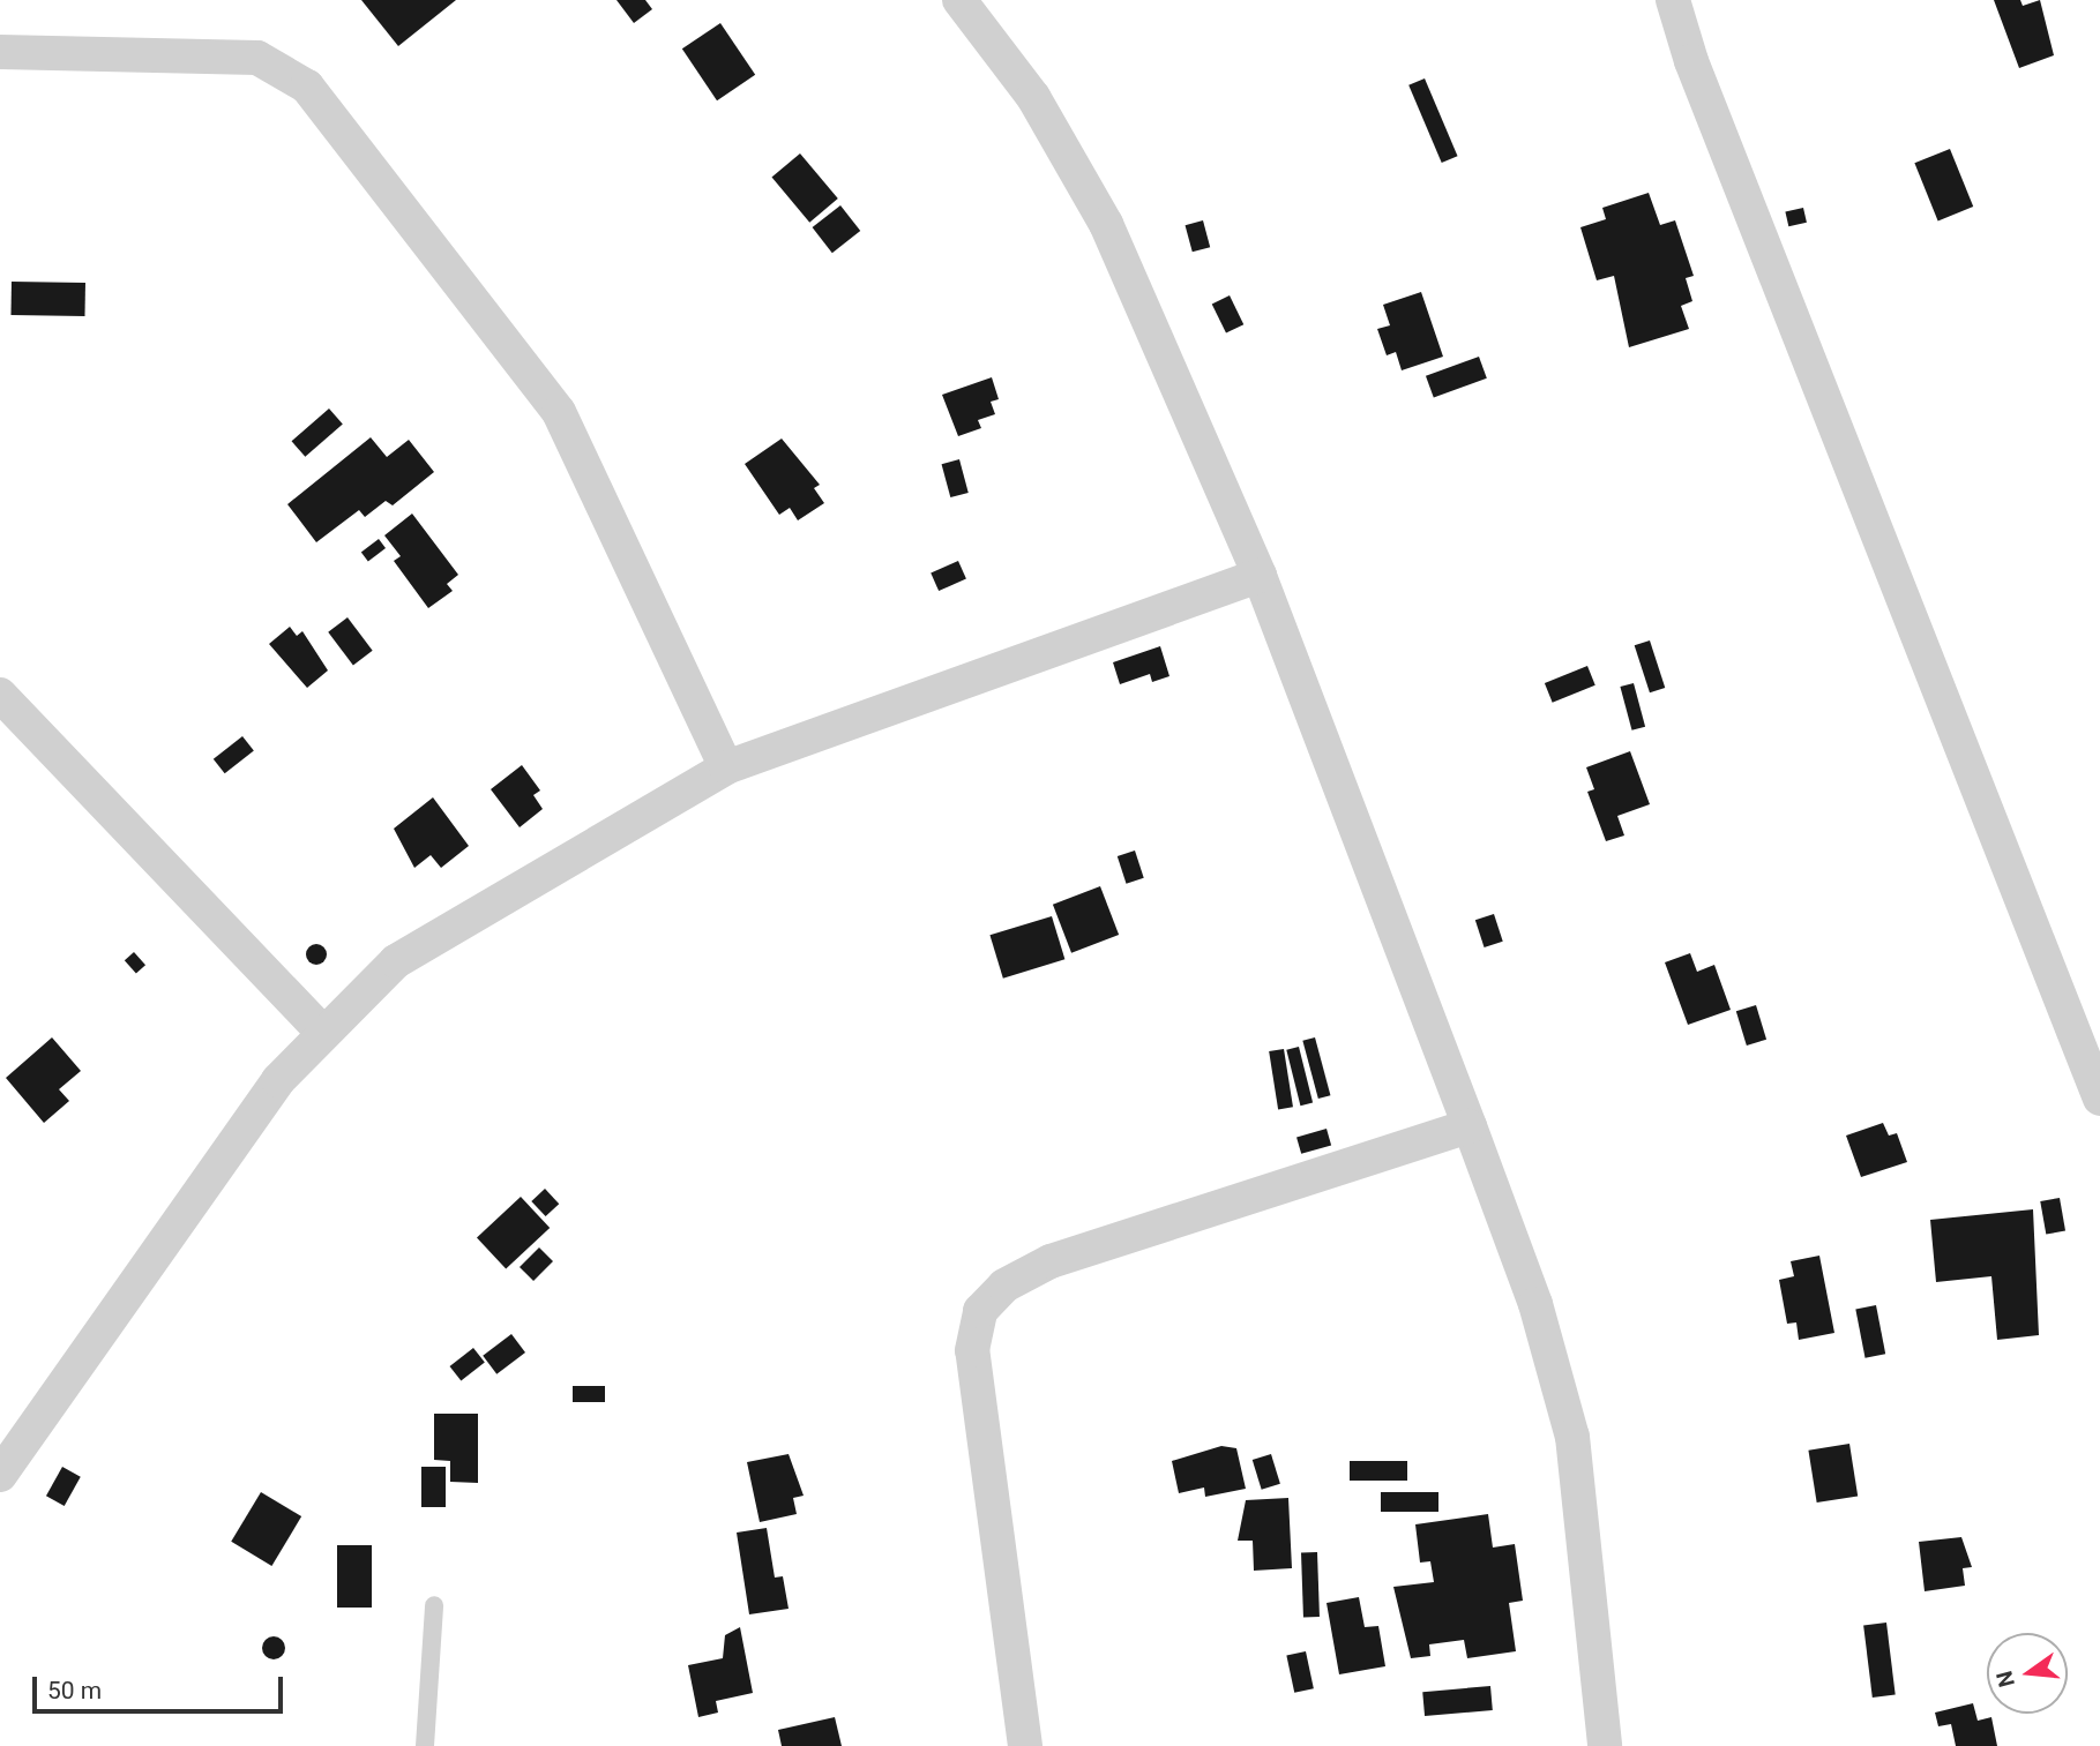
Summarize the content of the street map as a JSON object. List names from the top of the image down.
{
  "scale_bar": "50 m",
  "north": "left"
}
